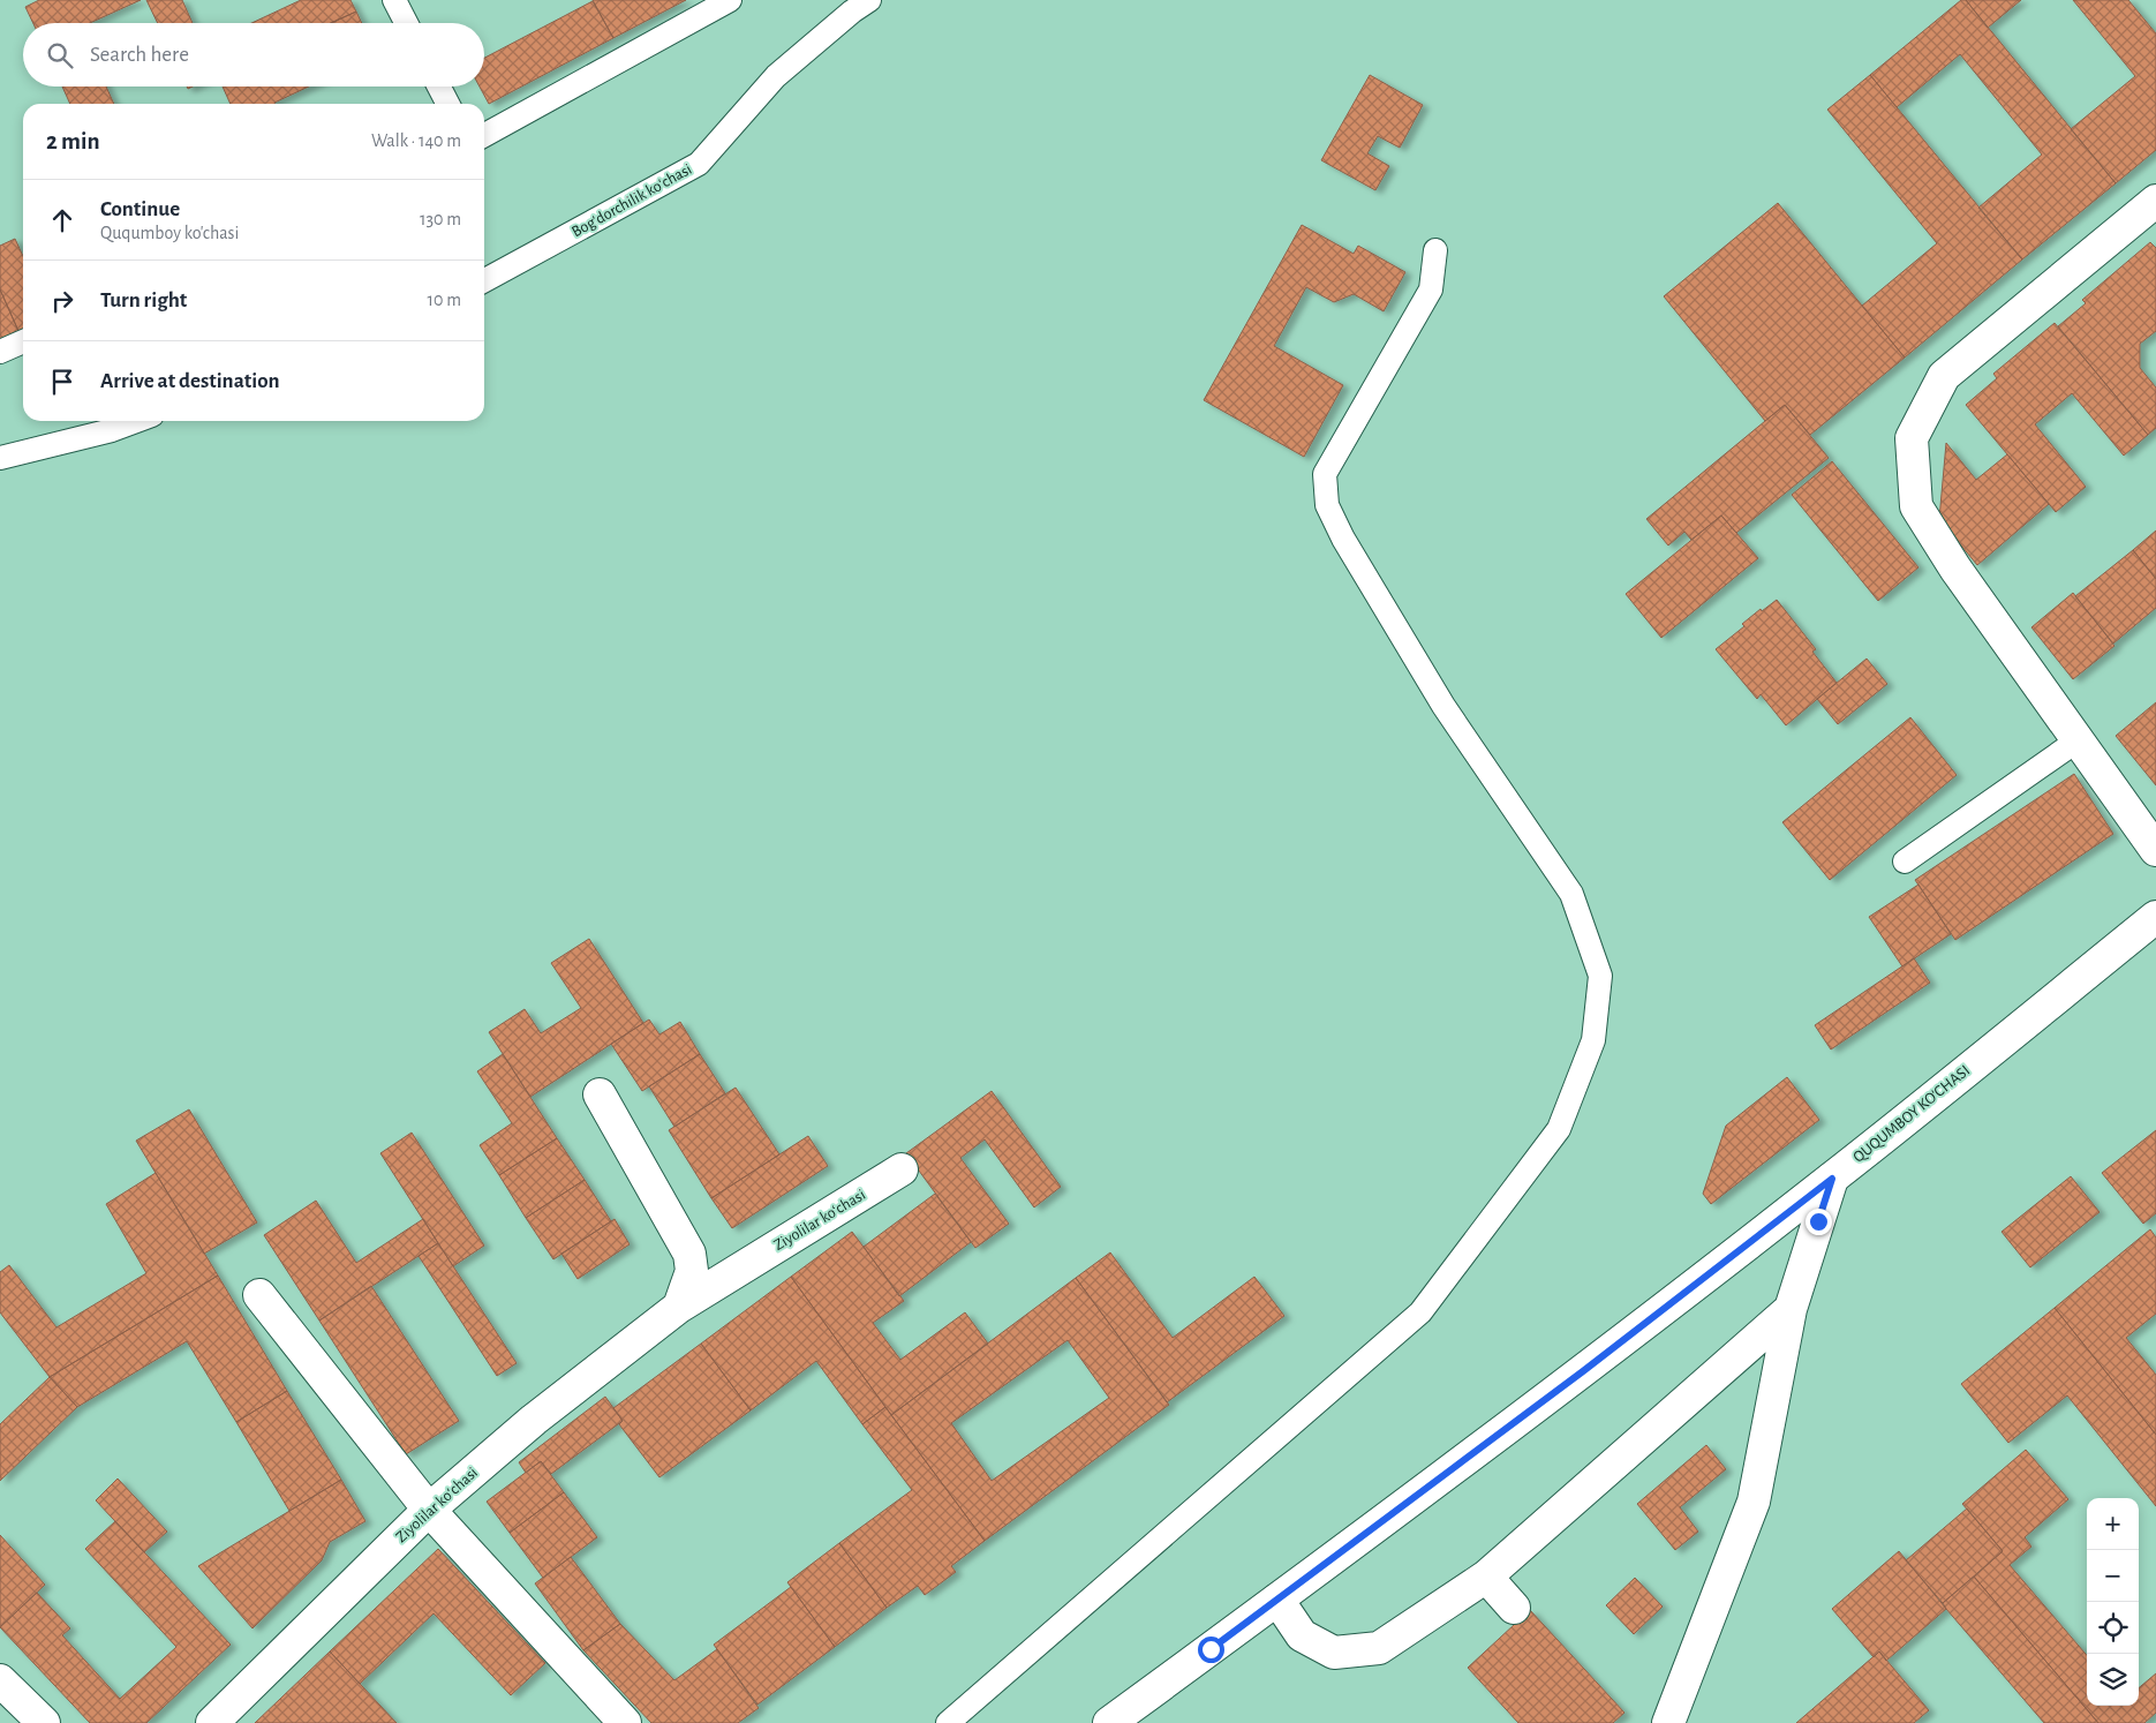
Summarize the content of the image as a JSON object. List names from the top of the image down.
{
  "streets": {
    "street": ["QUQUMBOY KO'CHASI", "Ziyolilar koʻchasi"],
    "lane": ["Bogʻdorchilik koʻchasi"]
  },
  "page": {
    "search": "Search here",
    "heading": ["2 min", "Walk · 140 m"],
    "list": [
      ["Continue", "Ququmboy ko'chasi", "130 m"],
      ["Turn right", "10 m"],
      "Arrive at destination"
    ],
    "map_buttons": ["+", "−"]
  }
}
